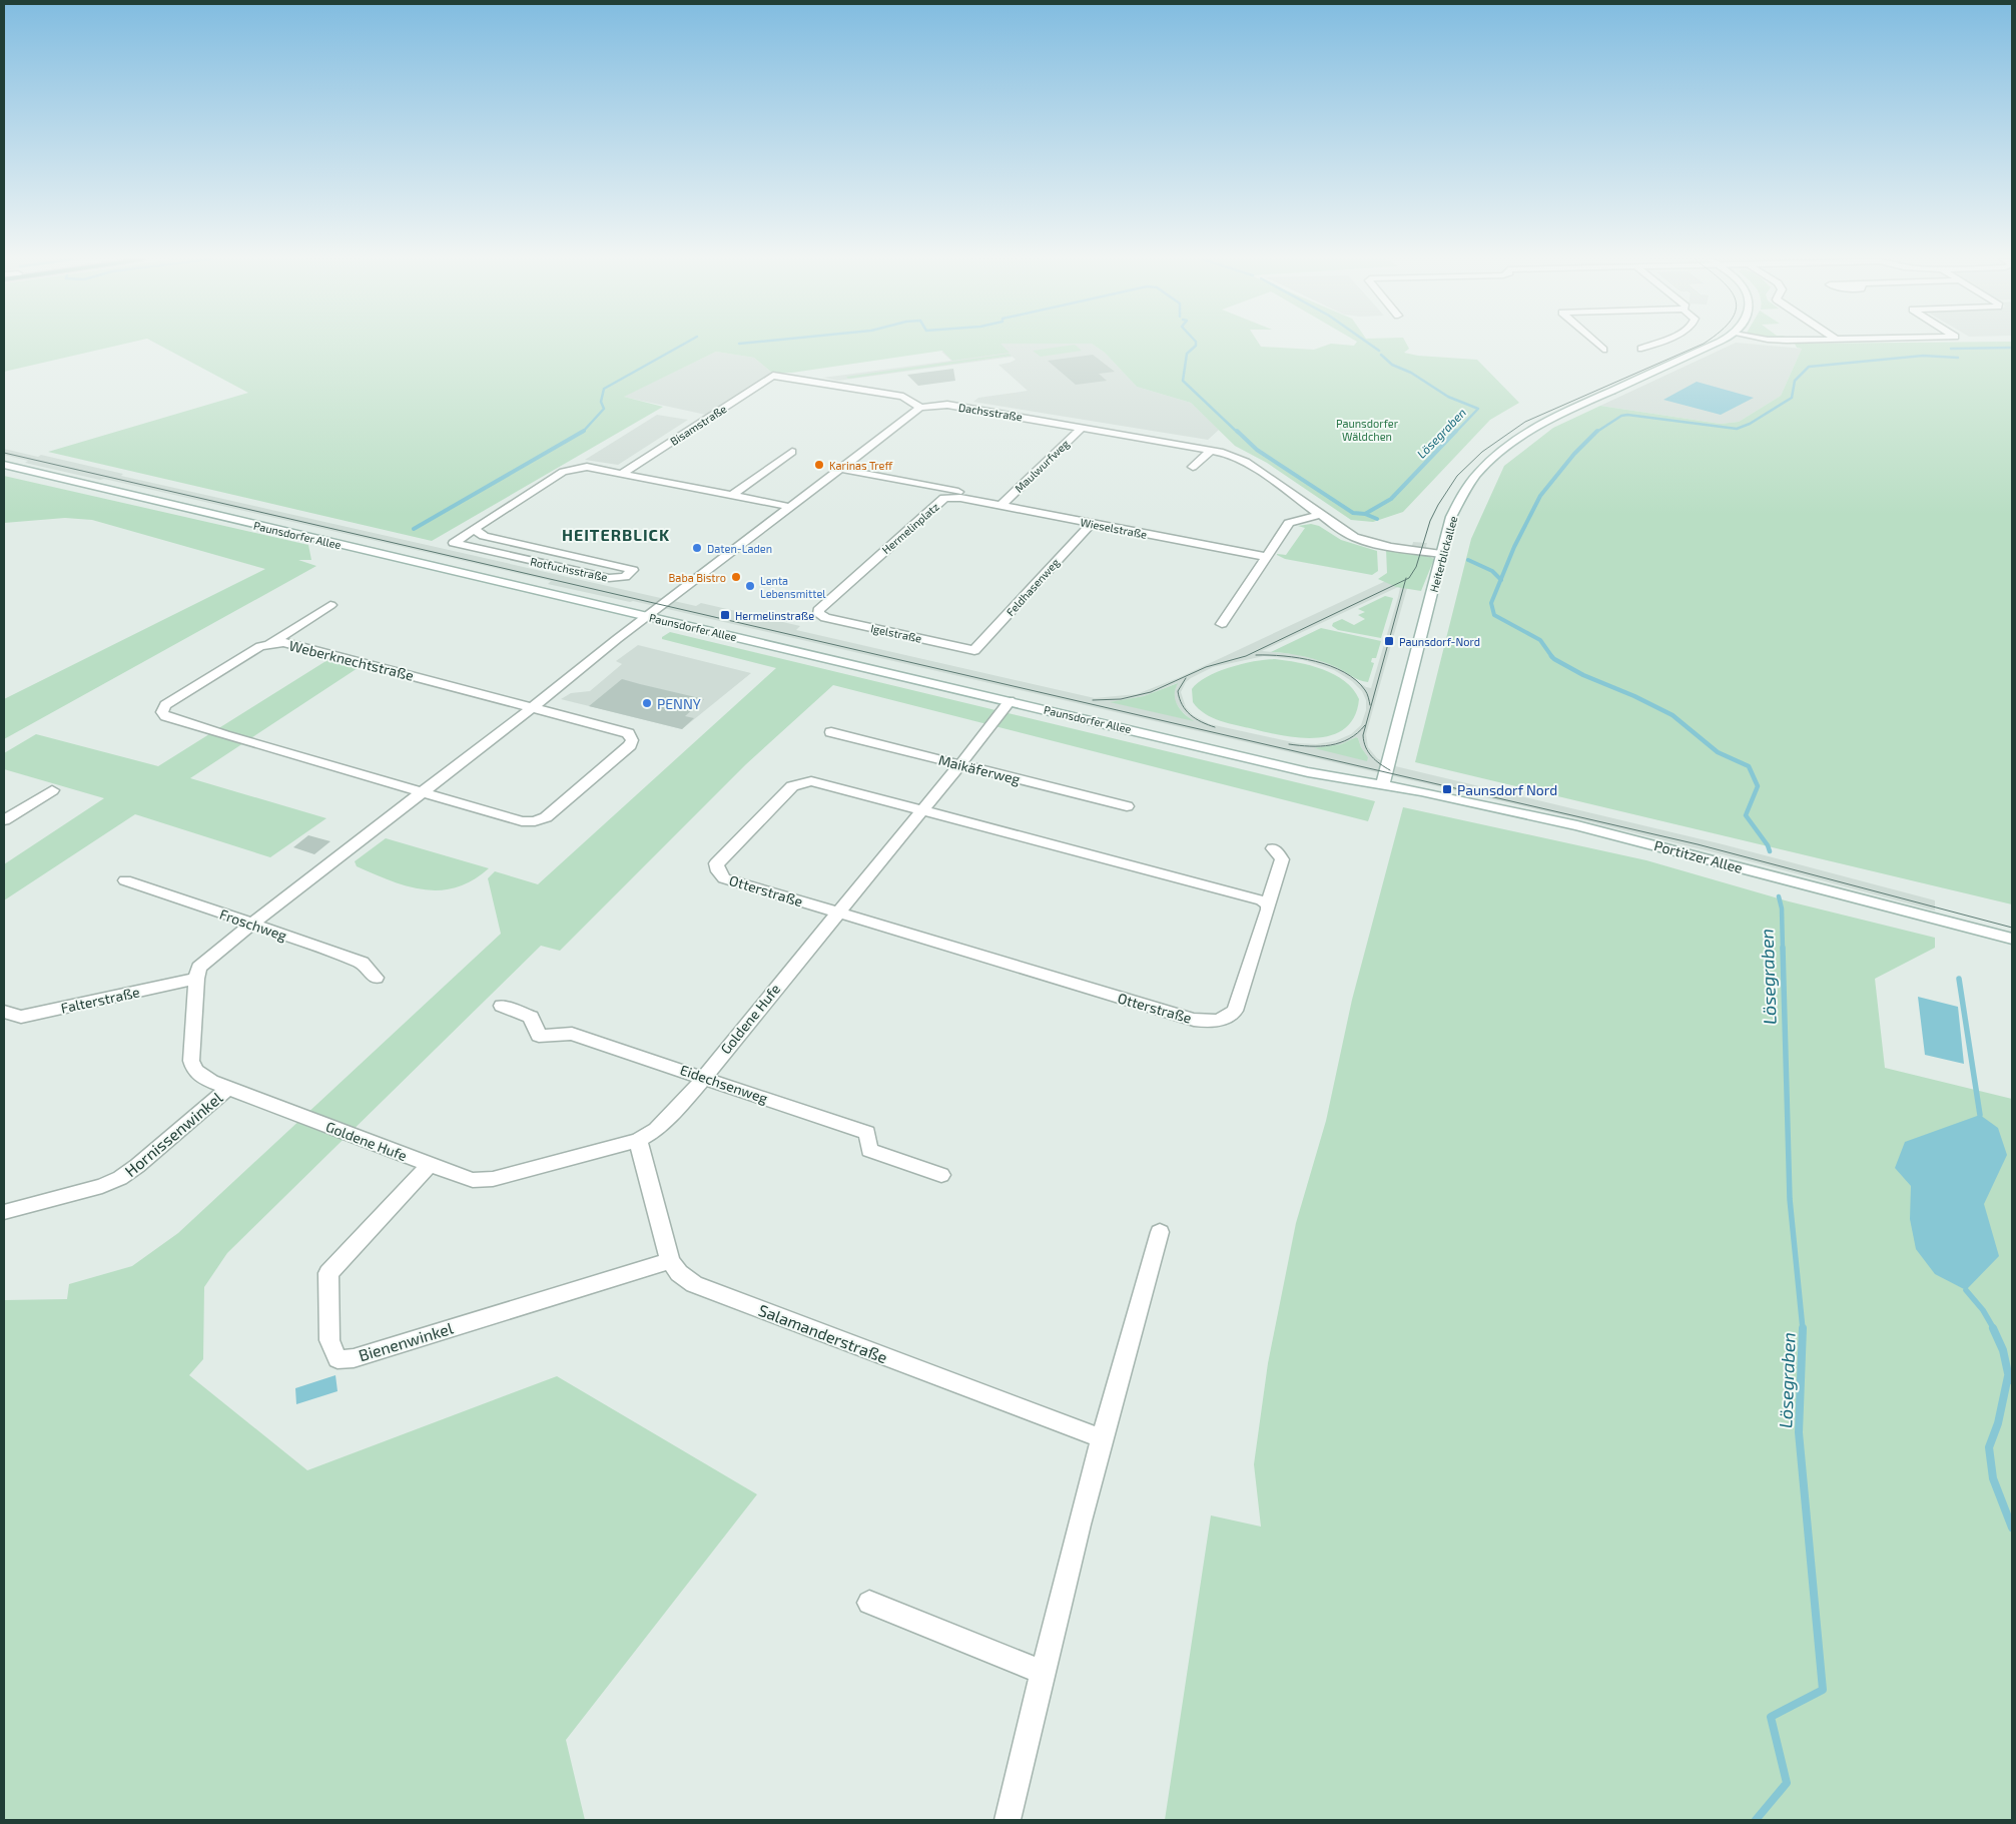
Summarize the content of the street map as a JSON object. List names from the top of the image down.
{
  "streets": {
    "street": [
      "Dachsstraße",
      "Bisamstraße",
      "Maulwurfweg",
      "Hermelinplatz",
      "Wieselstraße",
      "Paunsdorfer Allee",
      "Heiterblickallee",
      "Rotfuchsstraße",
      "Feldhasenweg",
      "Igelstraße",
      "Weberknechtstraße",
      "Maikäferweg",
      "Portitzer Allee",
      "Otterstraße",
      "Froschweg",
      "Falterstraße",
      "Goldene Hufe",
      "Eidechsenweg",
      "Hornissenwinkel",
      "Salamanderstraße",
      "Bienenwinkel"
    ]
  },
  "crossings": [
    ["Dachsstraße", "Bisamstraße"],
    ["Dachsstraße", "Maulwurfweg"],
    ["Dachsstraße", "Heiterblickallee"],
    ["Bisamstraße", "Rotfuchsstraße"],
    ["Maulwurfweg", "Wieselstraße"],
    ["Hermelinplatz", "Wieselstraße"],
    ["Hermelinplatz", "Igelstraße"],
    ["Wieselstraße", "Feldhasenweg"],
    ["Paunsdorfer Allee", "Heiterblickallee"],
    ["Paunsdorfer Allee", "Portitzer Allee"],
    ["Paunsdorfer Allee", "Goldene Hufe"],
    ["Heiterblickallee", "Portitzer Allee"],
    ["Feldhasenweg", "Igelstraße"],
    ["Maikäferweg", "Goldene Hufe"],
    ["Otterstraße", "Goldene Hufe"],
    ["Falterstraße", "Goldene Hufe"],
    ["Goldene Hufe", "Eidechsenweg"],
    ["Goldene Hufe", "Hornissenwinkel"],
    ["Goldene Hufe", "Salamanderstraße"],
    ["Goldene Hufe", "Bienenwinkel"],
    ["Salamanderstraße", "Bienenwinkel"]
  ],
  "districts": ["HEITERBLICK"],
  "water": ["Lösegraben"],
  "parks": ["Paunsdorfer Wäldchen"],
  "places": {
    "other": [
      "Karinas Treff",
      "Daten-Laden",
      "Baba Bistro",
      "Lenta Lebensmittel",
      "PENNY"
    ],
    "transit": ["Hermelinstraße", "Paunsdorf-Nord", "Paunsdorf Nord"]
  }
}
